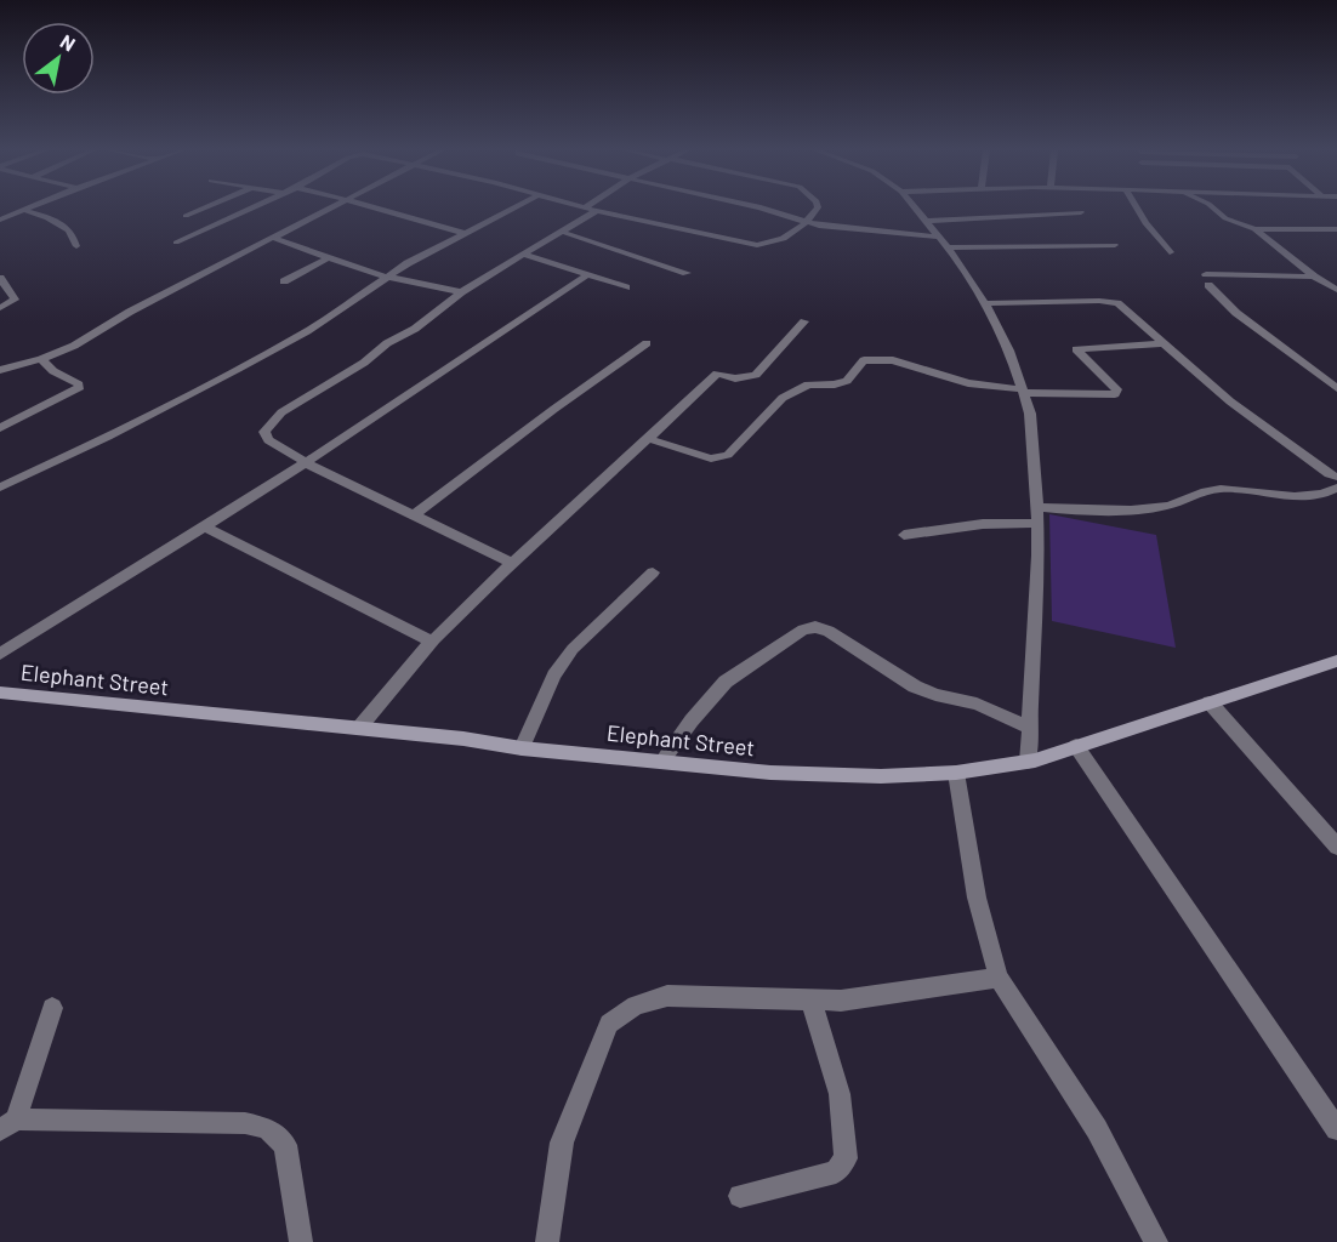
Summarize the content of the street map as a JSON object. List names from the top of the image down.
{
  "streets": {
    "main road": ["Elephant Street"]
  },
  "north": "top right"
}
